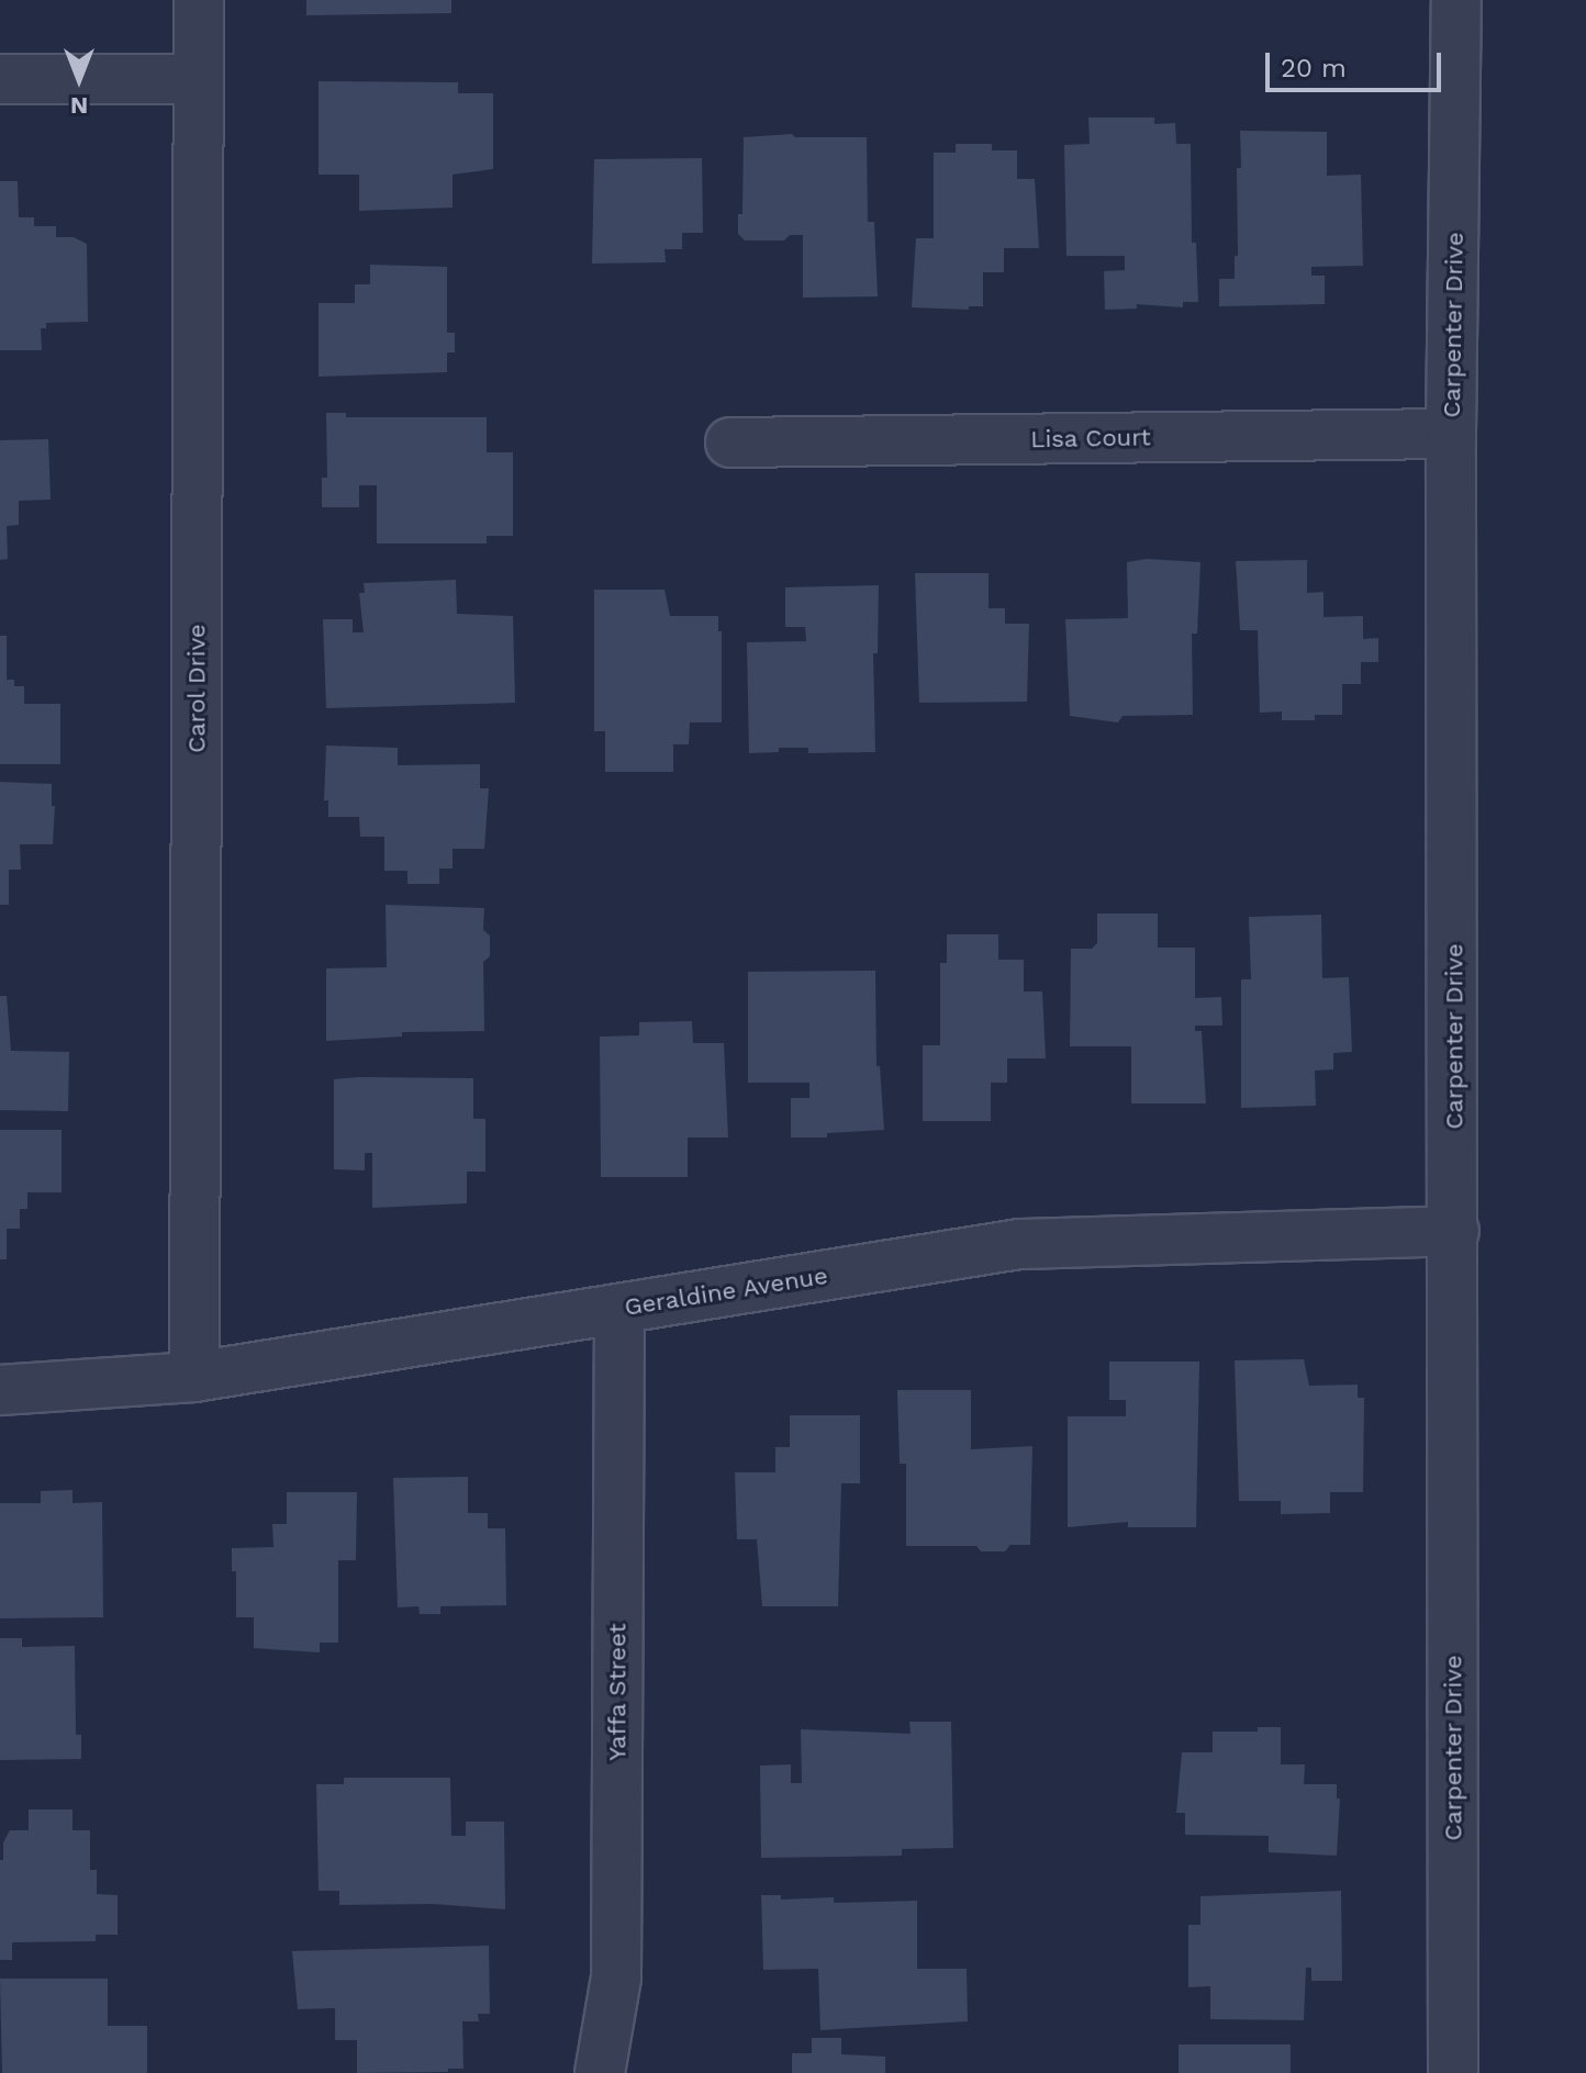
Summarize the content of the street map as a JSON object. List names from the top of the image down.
{
  "streets": {
    "street": [
      "Carpenter Drive",
      "Lisa Court",
      "Carol Drive",
      "Geraldine Avenue",
      "Yaffa Street"
    ]
  },
  "crossings": [
    ["Carpenter Drive", "Lisa Court"],
    ["Carpenter Drive", "Geraldine Avenue"],
    ["Carol Drive", "Geraldine Avenue"],
    ["Geraldine Avenue", "Yaffa Street"]
  ],
  "scale_bar": "20 m",
  "north": "bottom"
}
